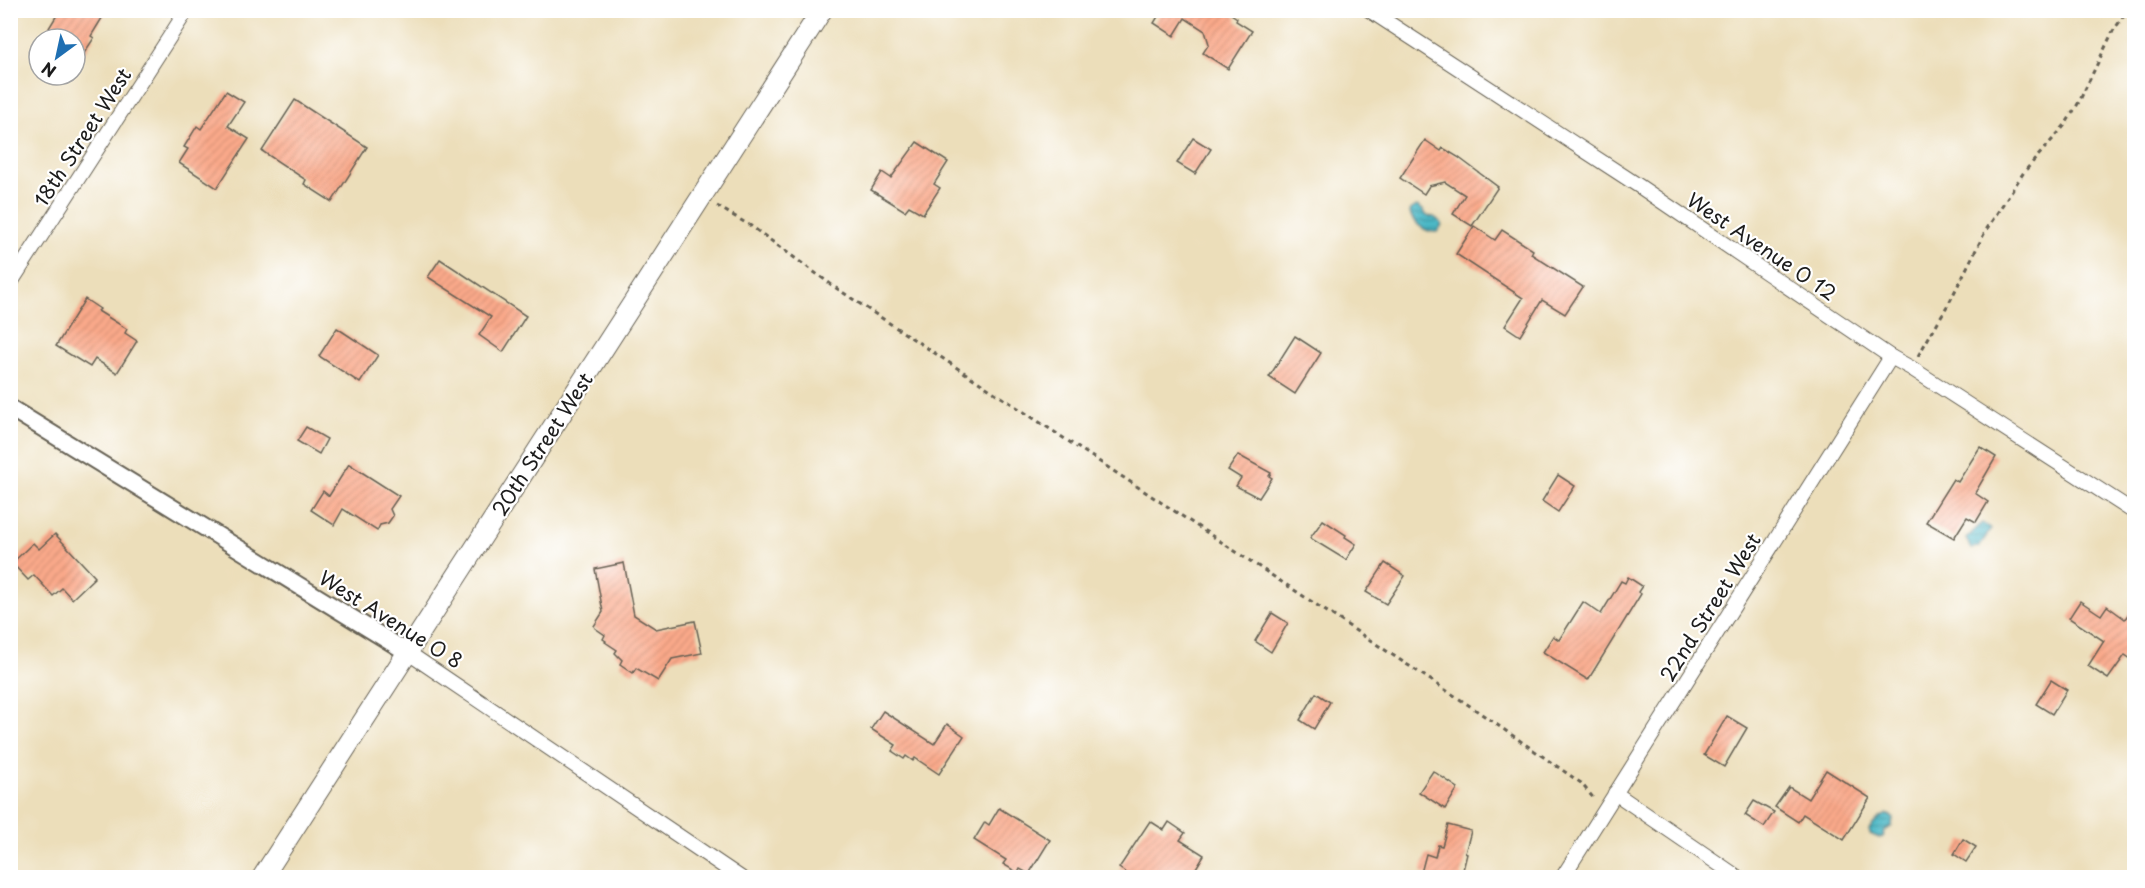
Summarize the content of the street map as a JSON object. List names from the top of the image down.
{
  "streets": {
    "main road": ["20th Street West"],
    "street": [
      "18th Street West",
      "West Avenue O 12",
      "22nd Street West",
      "West Avenue O 8"
    ]
  },
  "crossings": [
    ["West Avenue O 12", "22nd Street West"],
    ["20th Street West", "West Avenue O 8"]
  ],
  "north": "bottom left"
}
